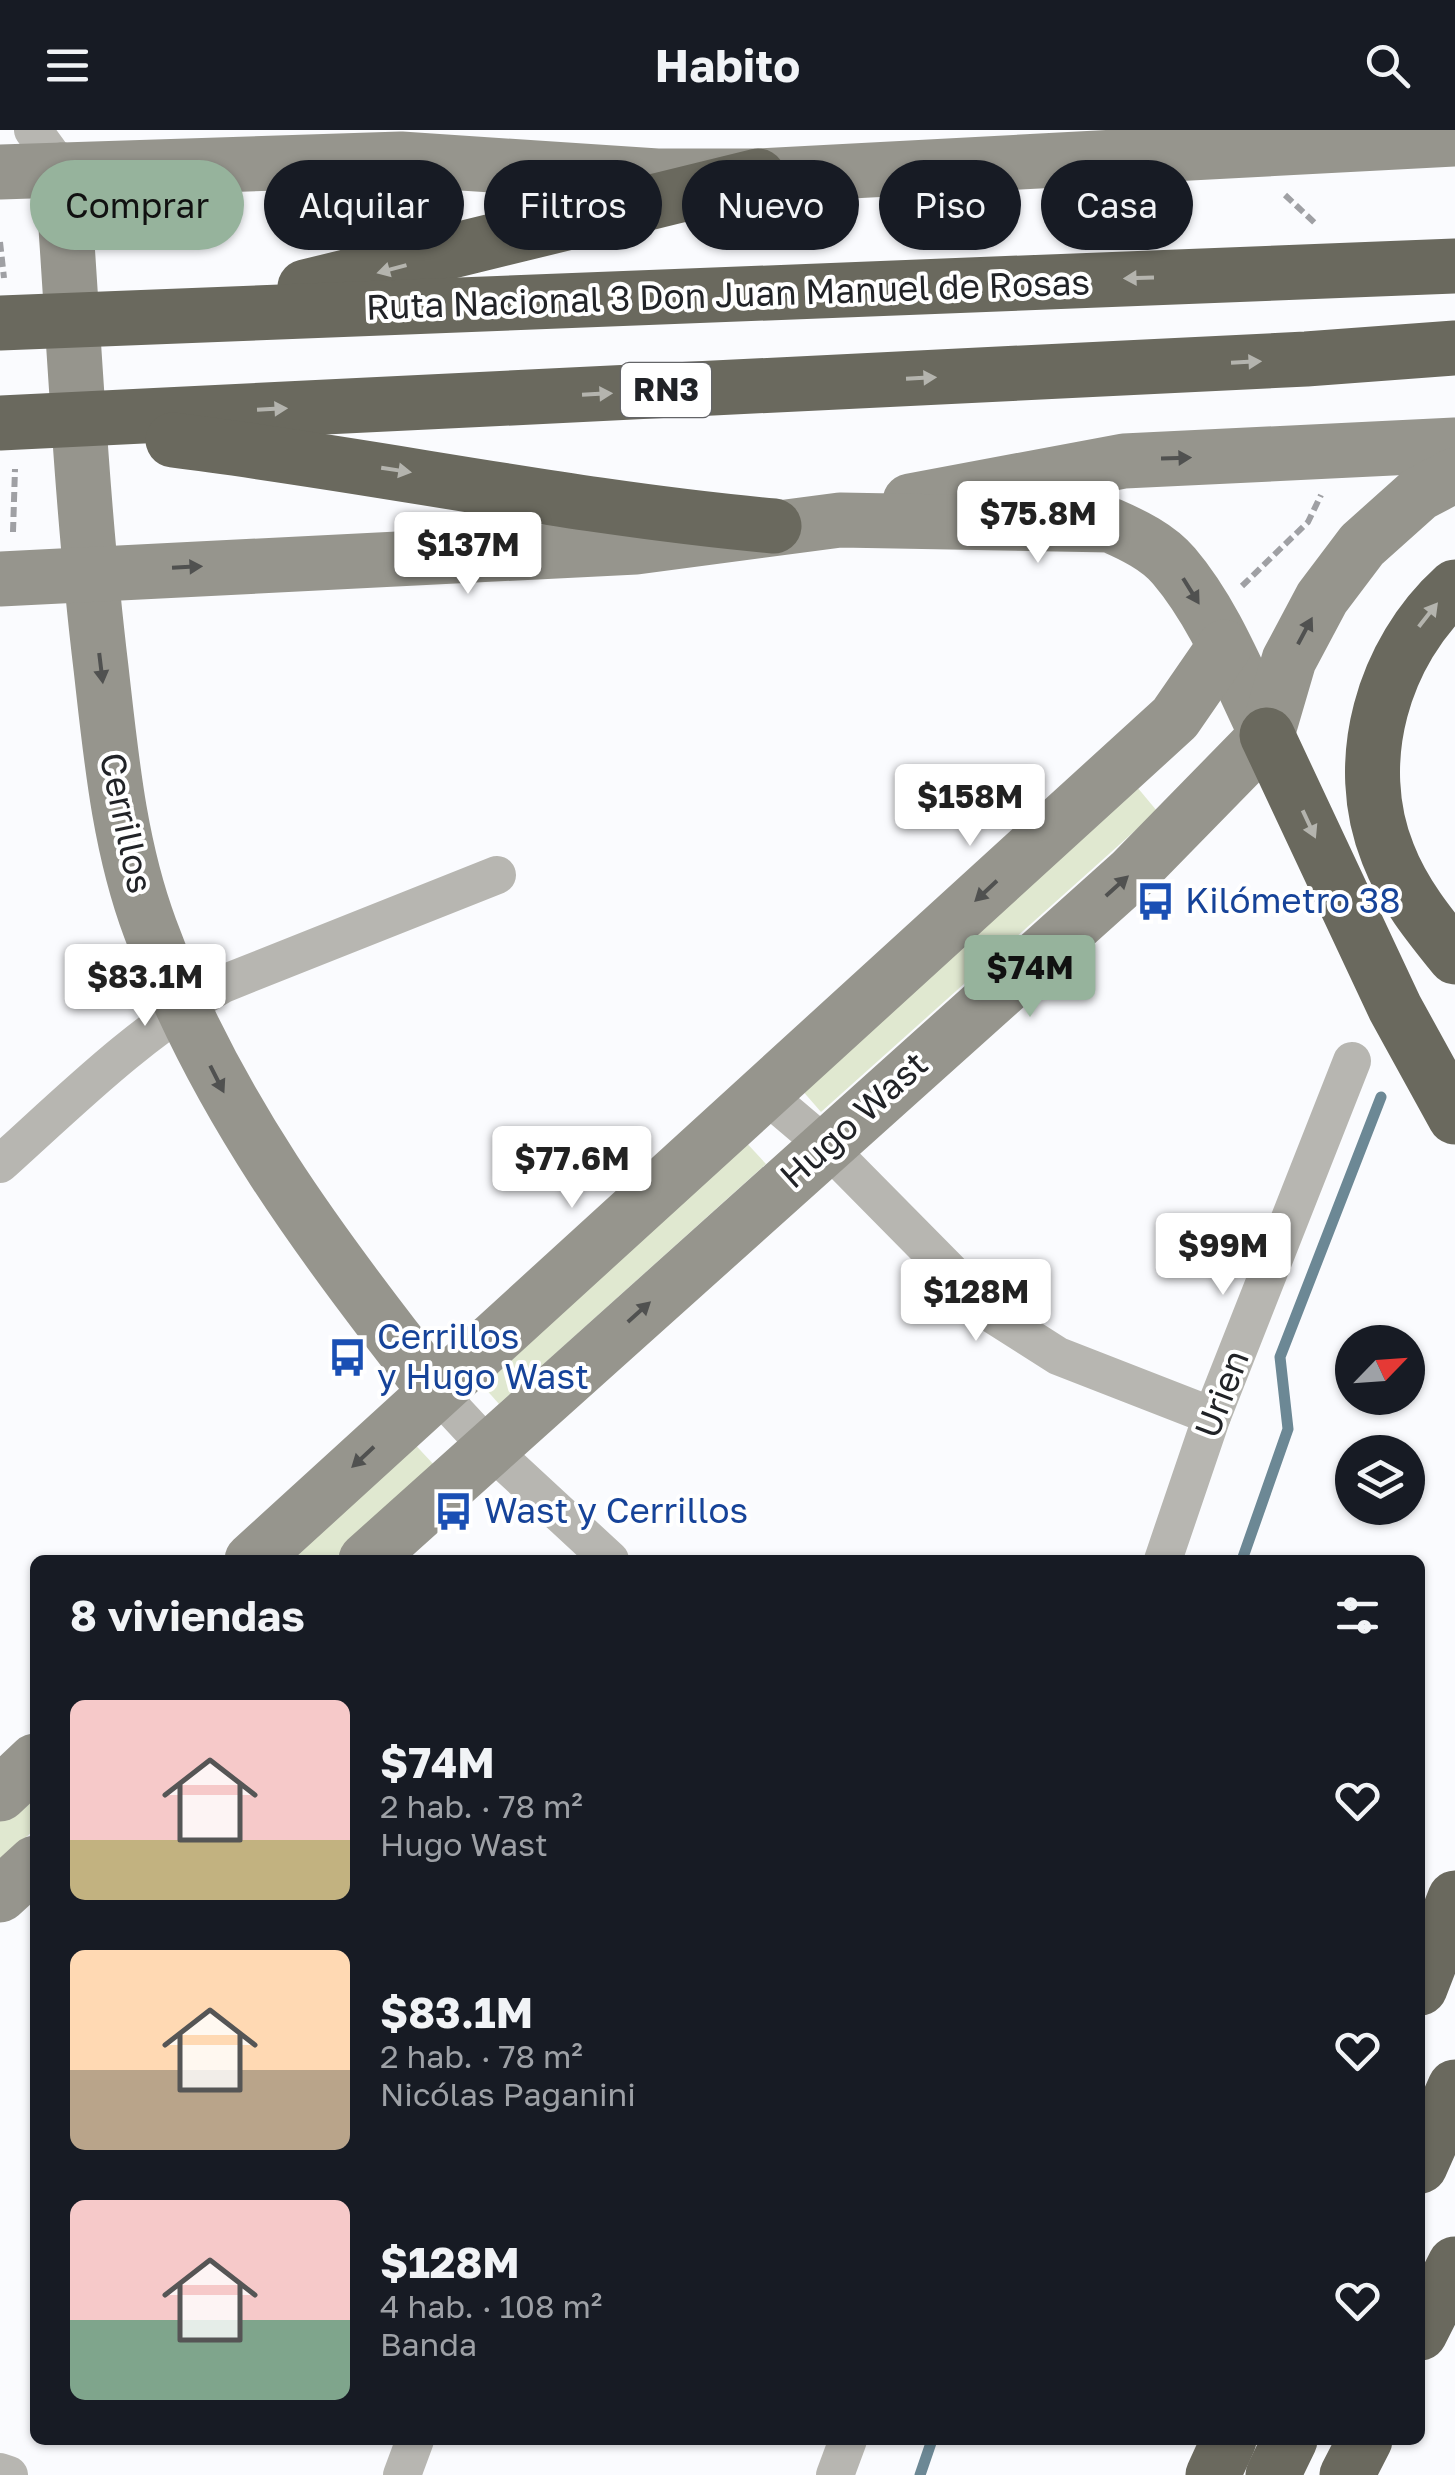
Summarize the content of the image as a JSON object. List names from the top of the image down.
{
  "streets": {
    "highway": ["Ruta Nacional 3 Don Juan Manuel de Rosas", "RN3"],
    "street": ["Cerrillos", "Hugo Wast", "Urien"]
  },
  "crossings": [
    ["Ruta Nacional 3 Don Juan Manuel de Rosas", "Cerrillos"],
    ["RN3", "Cerrillos"],
    ["Cerrillos", "Hugo Wast"]
  ],
  "one_way": ["Cerrillos"],
  "places": {
    "bus stop": ["Kilómetro 38", "Cerrillos y Hugo Wast", "Wast y Cerrillos"]
  },
  "north": "top right",
  "page": {
    "header": "Habito",
    "chip": [
      "Comprar",
      "Alquilar",
      "Filtros",
      "Nuevo",
      "Piso",
      "Casa"
    ],
    "price": [
      "$75.8M",
      "$137M",
      "$158M",
      "$74M",
      "$83.1M",
      "$77.6M",
      "$99M",
      "$128M"
    ],
    "heading": "8 viviendas",
    "list": [
      {
        "name": "$74M",
        "note": "2 hab. · 78 m² · Hugo Wast"
      },
      {
        "name": "$83.1M",
        "note": "2 hab. · 78 m² · Nicólas Paganini"
      },
      {
        "name": "$128M",
        "note": "4 hab. · 108 m² · Banda"
      }
    ]
  }
}
